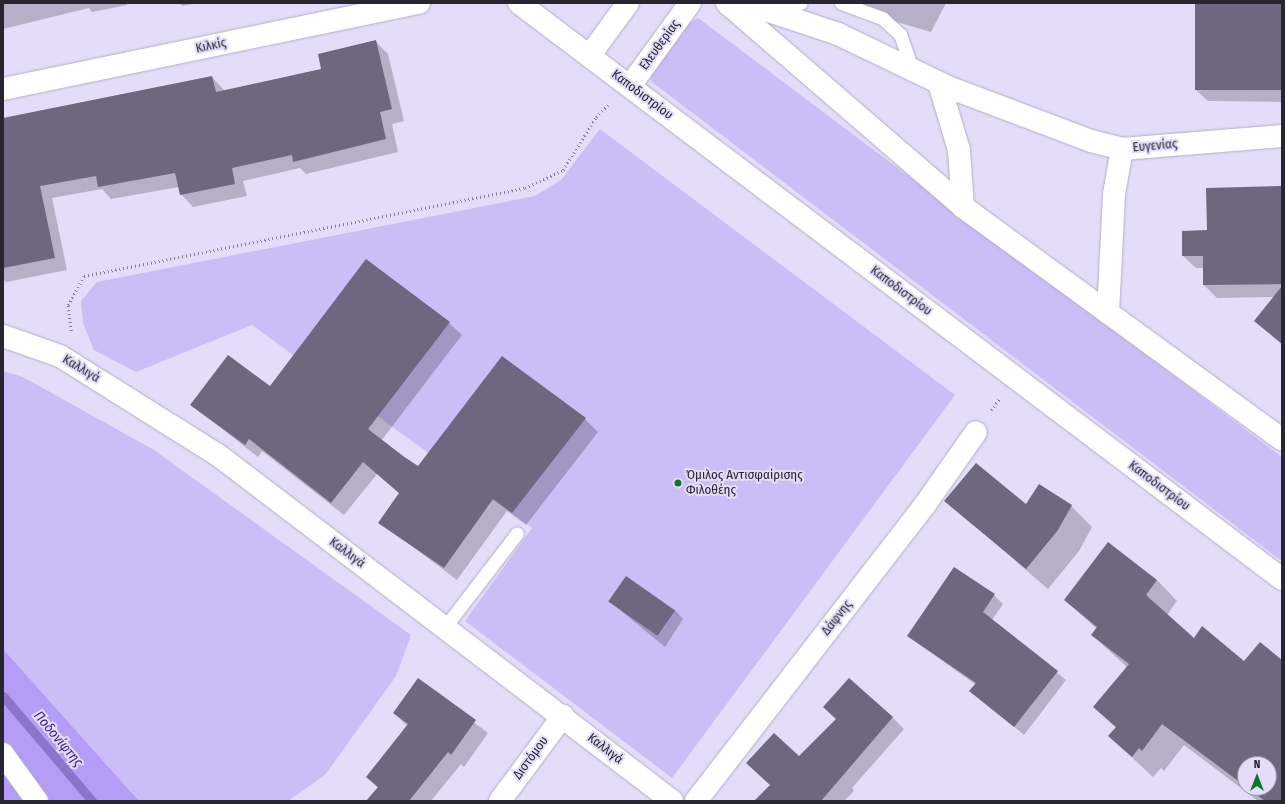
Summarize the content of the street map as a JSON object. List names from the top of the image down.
{
  "streets": {
    "street": [
      "Ελευθερίας",
      "Κιλκίς",
      "Καποδιστρίου",
      "Ευγενίας",
      "Καλλιγά",
      "Δάφνης",
      "Διστόμου"
    ]
  },
  "crossings": [
    ["Ελευθερίας", "Καποδιστρίου"],
    ["Καλλιγά", "Διστόμου"]
  ],
  "water": ["Ποδονίφτης"],
  "places": ["Όμιλος Αντισφαίρισης Φιλοθέης"],
  "north": "top"
}
